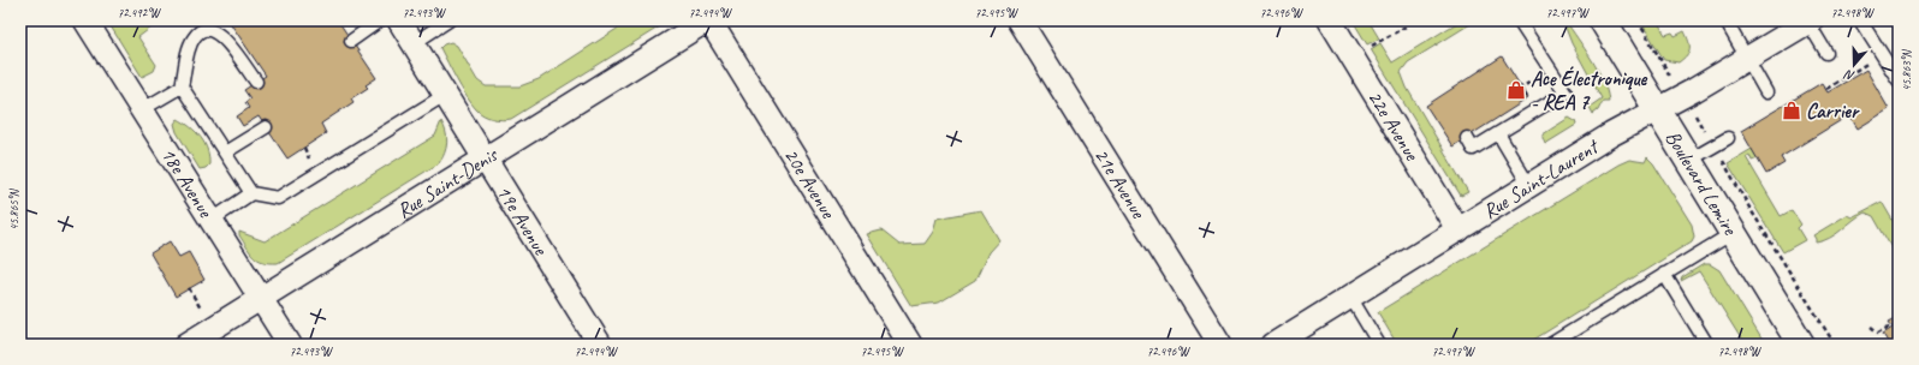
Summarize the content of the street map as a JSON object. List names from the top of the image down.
{
  "streets": {
    "main road": ["Boulevard Lemire"],
    "street": [
      "22e Avenue",
      "Rue Saint-Laurent",
      "18e Avenue",
      "Rue Saint-Denis",
      "20e Avenue",
      "21e Avenue",
      "19e Avenue"
    ]
  },
  "crossings": [
    ["22e Avenue", "Rue Saint-Laurent"],
    ["Rue Saint-Laurent", "Boulevard Lemire"],
    ["18e Avenue", "Rue Saint-Denis"],
    ["Rue Saint-Denis", "20e Avenue"],
    ["Rue Saint-Denis", "19e Avenue"]
  ],
  "places": {
    "shop": ["Ace Électronique - REA 7", "Carrier"]
  },
  "north": "bottom",
  "coordinates": [
    "72.492°W",
    "72.493°W",
    "72.494°W",
    "72.495°W",
    "72.496°W",
    "72.497°W",
    "72.498°W",
    "45.863°N",
    "45.865°N"
  ]
}
